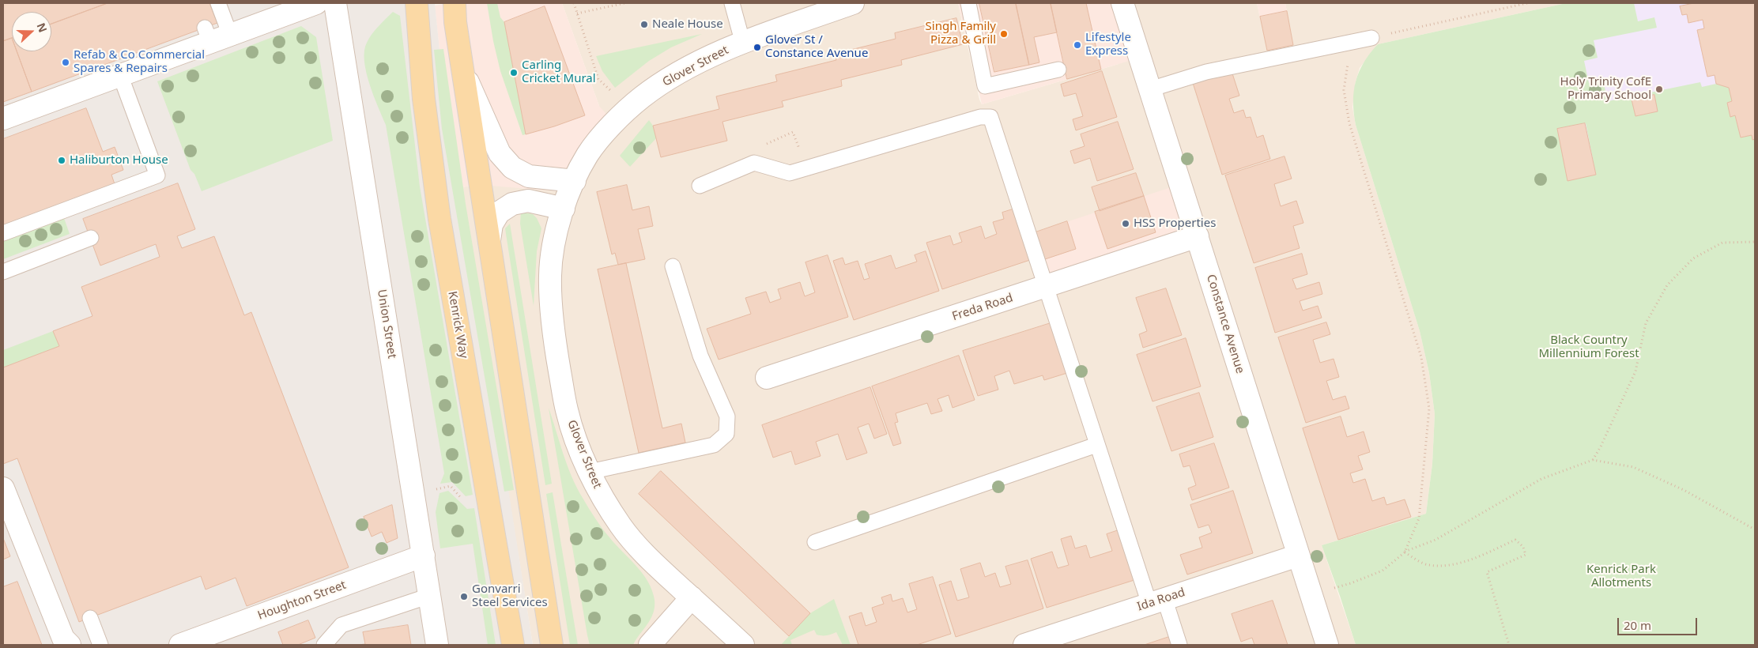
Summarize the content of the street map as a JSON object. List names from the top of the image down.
{
  "streets": {
    "main road": ["Kenrick Way"],
    "street": [
      "Glover Street",
      "Freda Road",
      "Union Street",
      "Constance Avenue",
      "Ida Road",
      "Houghton Street"
    ]
  },
  "crossings": [
    ["Freda Road", "Constance Avenue"],
    ["Union Street", "Houghton Street"],
    ["Constance Avenue", "Ida Road"]
  ],
  "parks": ["Black Country Millennium Forest", "Kenrick Park Allotments"],
  "places": [
    "Neale House",
    "Singh Family Pizza & Grill",
    "Lifestyle Express",
    "Glover St / Constance Avenue",
    "Refab & Co Commercial Spares & Repairs",
    "Carling Cricket Mural",
    "Holy Trinity CofE Primary School",
    "Haliburton House",
    "HSS Properties",
    "Gonvarri Steel Services"
  ],
  "scale_bar": "20 m",
  "north": "right"
}
